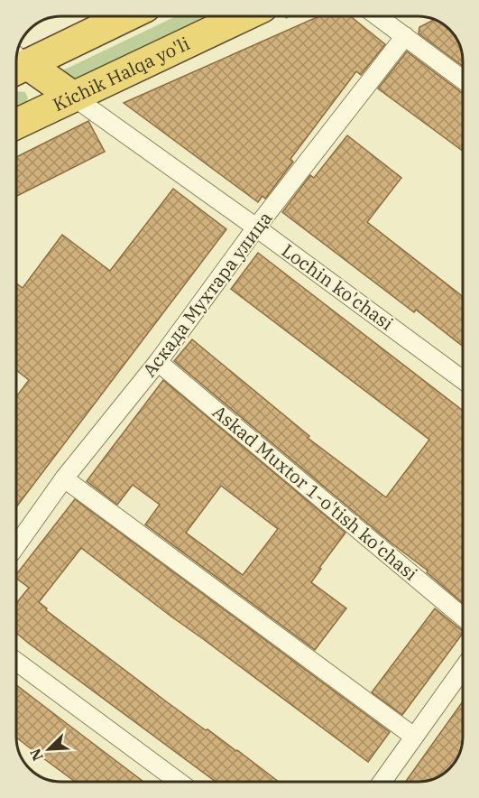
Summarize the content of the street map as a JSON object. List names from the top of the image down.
{
  "streets": {
    "highway": ["Kichik Halqa yo'li"],
    "street": ["Lochin ko'chasi", "Аскада Мухтара улица", "Askad Muxtor 1-o'tish ko'chasi"]
  },
  "crossings": [
    ["Kichik Halqa yo'li", "Lochin ko'chasi"],
    ["Lochin ko'chasi", "Аскада Мухтара улица"],
    ["Аскада Мухтара улица", "Askad Muxtor 1-o'tish ko'chasi"]
  ],
  "north": "bottom left"
}
